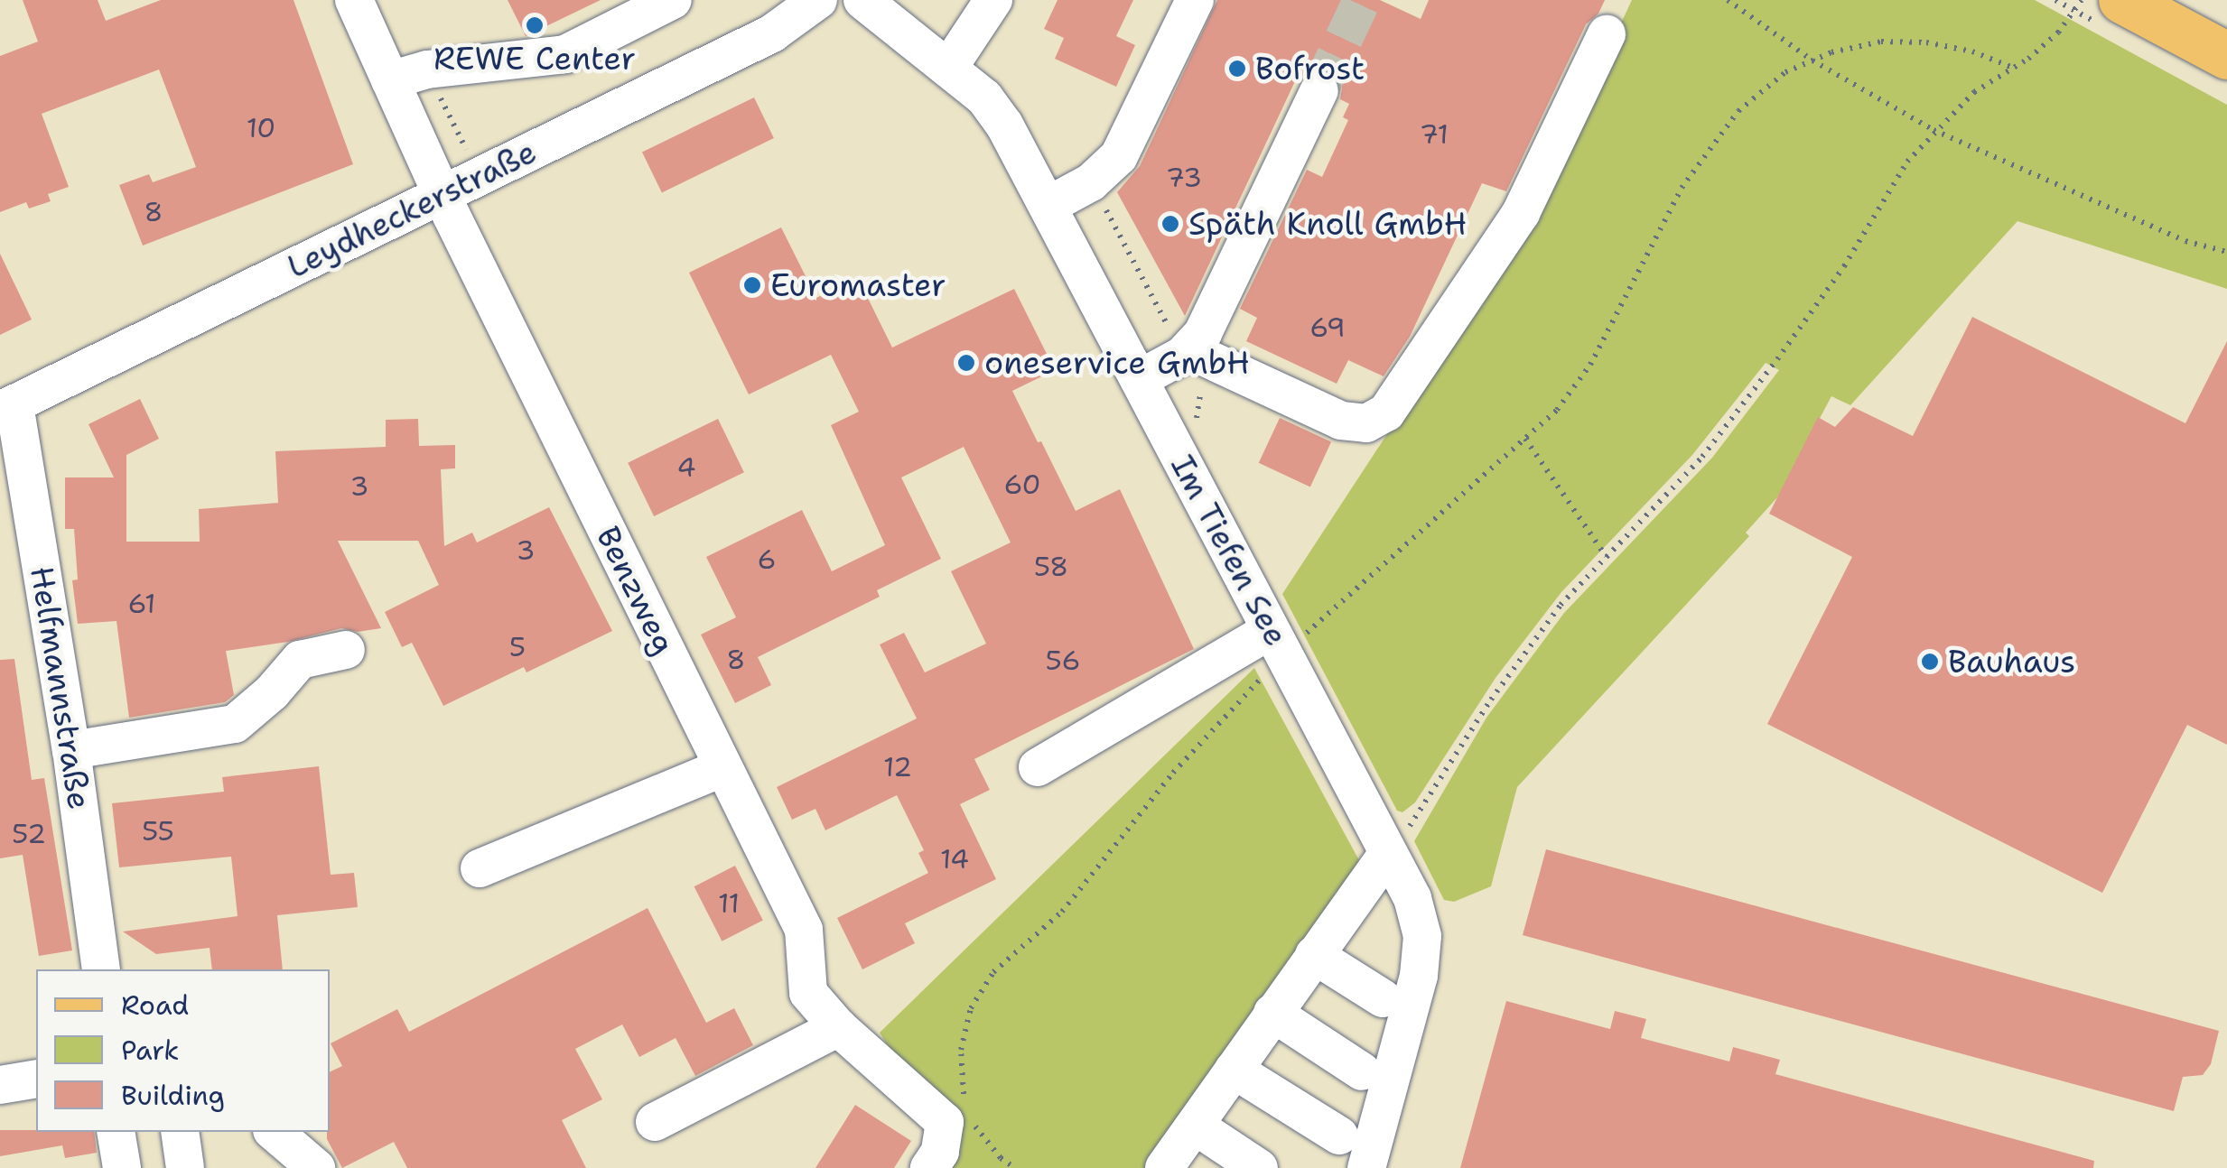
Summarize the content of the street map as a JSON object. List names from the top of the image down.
{
  "streets": {
    "street": [
      "Leydheckerstraße",
      "Im Tiefen See",
      "Benzweg",
      "Helfmannstraße"
    ]
  },
  "crossings": [
    ["Leydheckerstraße", "Benzweg"],
    ["Leydheckerstraße", "Helfmannstraße"]
  ],
  "places": [
    "REWE Center",
    "Bofrost",
    "Späth Knoll GmbH",
    "Euromaster",
    "oneservice GmbH",
    "Bauhaus"
  ],
  "house_numbers": [
    "10",
    "71",
    "73",
    "8",
    "69",
    "4",
    "60",
    "3",
    "3",
    "6",
    "58",
    "61",
    "5",
    "8",
    "56",
    "12",
    "55",
    "52",
    "14",
    "11"
  ],
  "legend": ["Road", "Park", "Building"]
}
